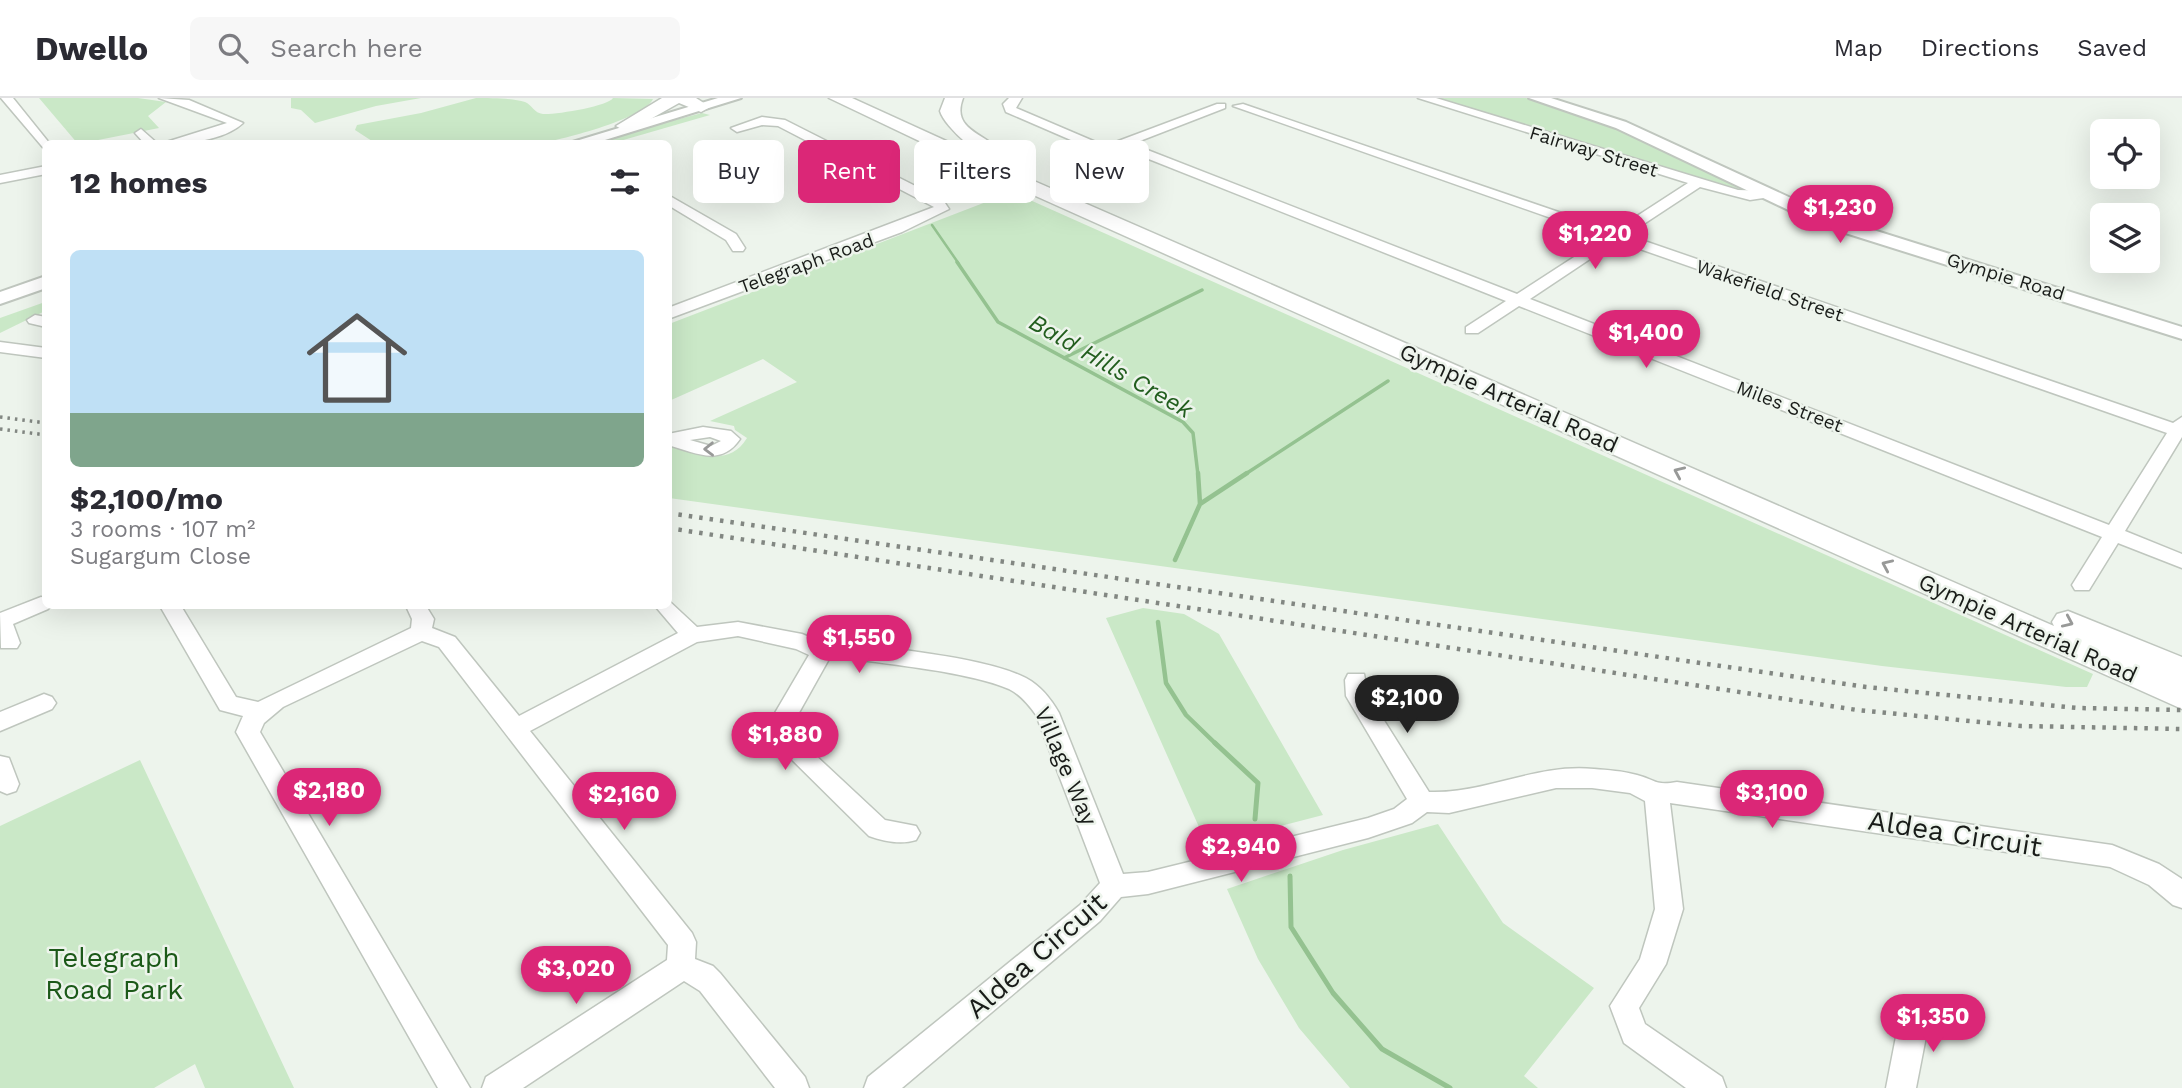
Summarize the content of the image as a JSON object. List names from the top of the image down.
{
  "streets": {
    "highway": ["Gympie Arterial Road"],
    "main road": ["Gympie Road"],
    "street": [
      "Fairway Street",
      "Telegraph Road",
      "Wakefield Street",
      "Miles Street",
      "Village Way",
      "Aldea Circuit"
    ]
  },
  "crossings": [
    ["Fairway Street", "Gympie Road"],
    ["Village Way", "Aldea Circuit"]
  ],
  "water": ["Bald Hills Creek"],
  "parks": ["Telegraph Road Park"],
  "page": {
    "header": "Dwello",
    "search": "Search here",
    "nav": ["Map", "Directions", "Saved"],
    "chip": [
      "Buy",
      "Rent",
      "Filters",
      "New"
    ],
    "heading": "12 homes",
    "price": [
      "$1,230",
      "$1,220",
      "$1,400",
      "$1,550",
      "$2,100",
      "$1,880",
      "$2,180",
      "$3,100",
      "$2,160",
      "$2,940",
      "$3,020",
      "$1,350"
    ],
    "list": [
      {
        "name": "$2,100/mo",
        "note": "3 rooms · 107 m² · Sugargum Close"
      }
    ]
  }
}
